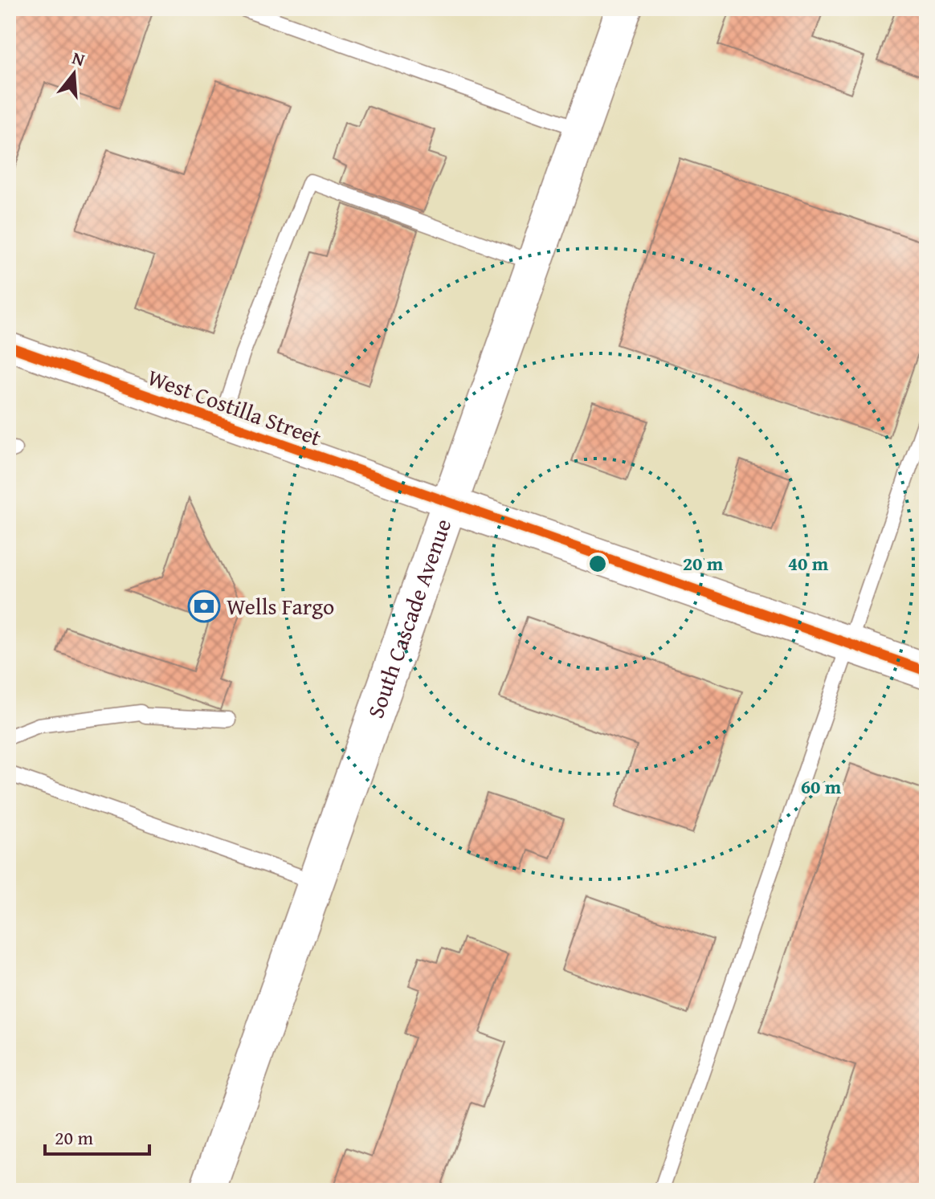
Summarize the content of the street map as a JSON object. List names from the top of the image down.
{
  "streets": {
    "main road": ["South Cascade Avenue"],
    "street": ["West Costilla Street"]
  },
  "crossings": [
    ["West Costilla Street", "South Cascade Avenue"]
  ],
  "places": {
    "bank": ["Wells Fargo"]
  },
  "scale_bar": "20 m",
  "north": "top",
  "rings": ["20 m", "40 m", "60 m"]
}
